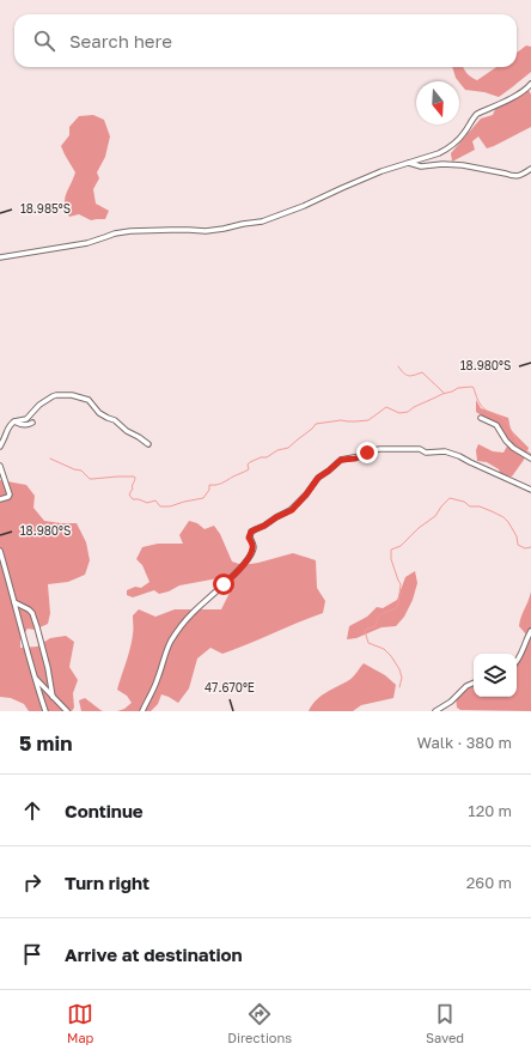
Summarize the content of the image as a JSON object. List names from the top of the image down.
{
  "north": "bottom",
  "page": {
    "search": "Search here",
    "heading": ["5 min", "Walk · 380 m"],
    "list": [
      ["Continue", "120 m"],
      ["Turn right", "260 m"],
      "Arrive at destination"
    ],
    "nav": ["Map", "Directions", "Saved"]
  },
  "coordinates": ["18.985°S", "18.980°S", "47.670°E"]
}
